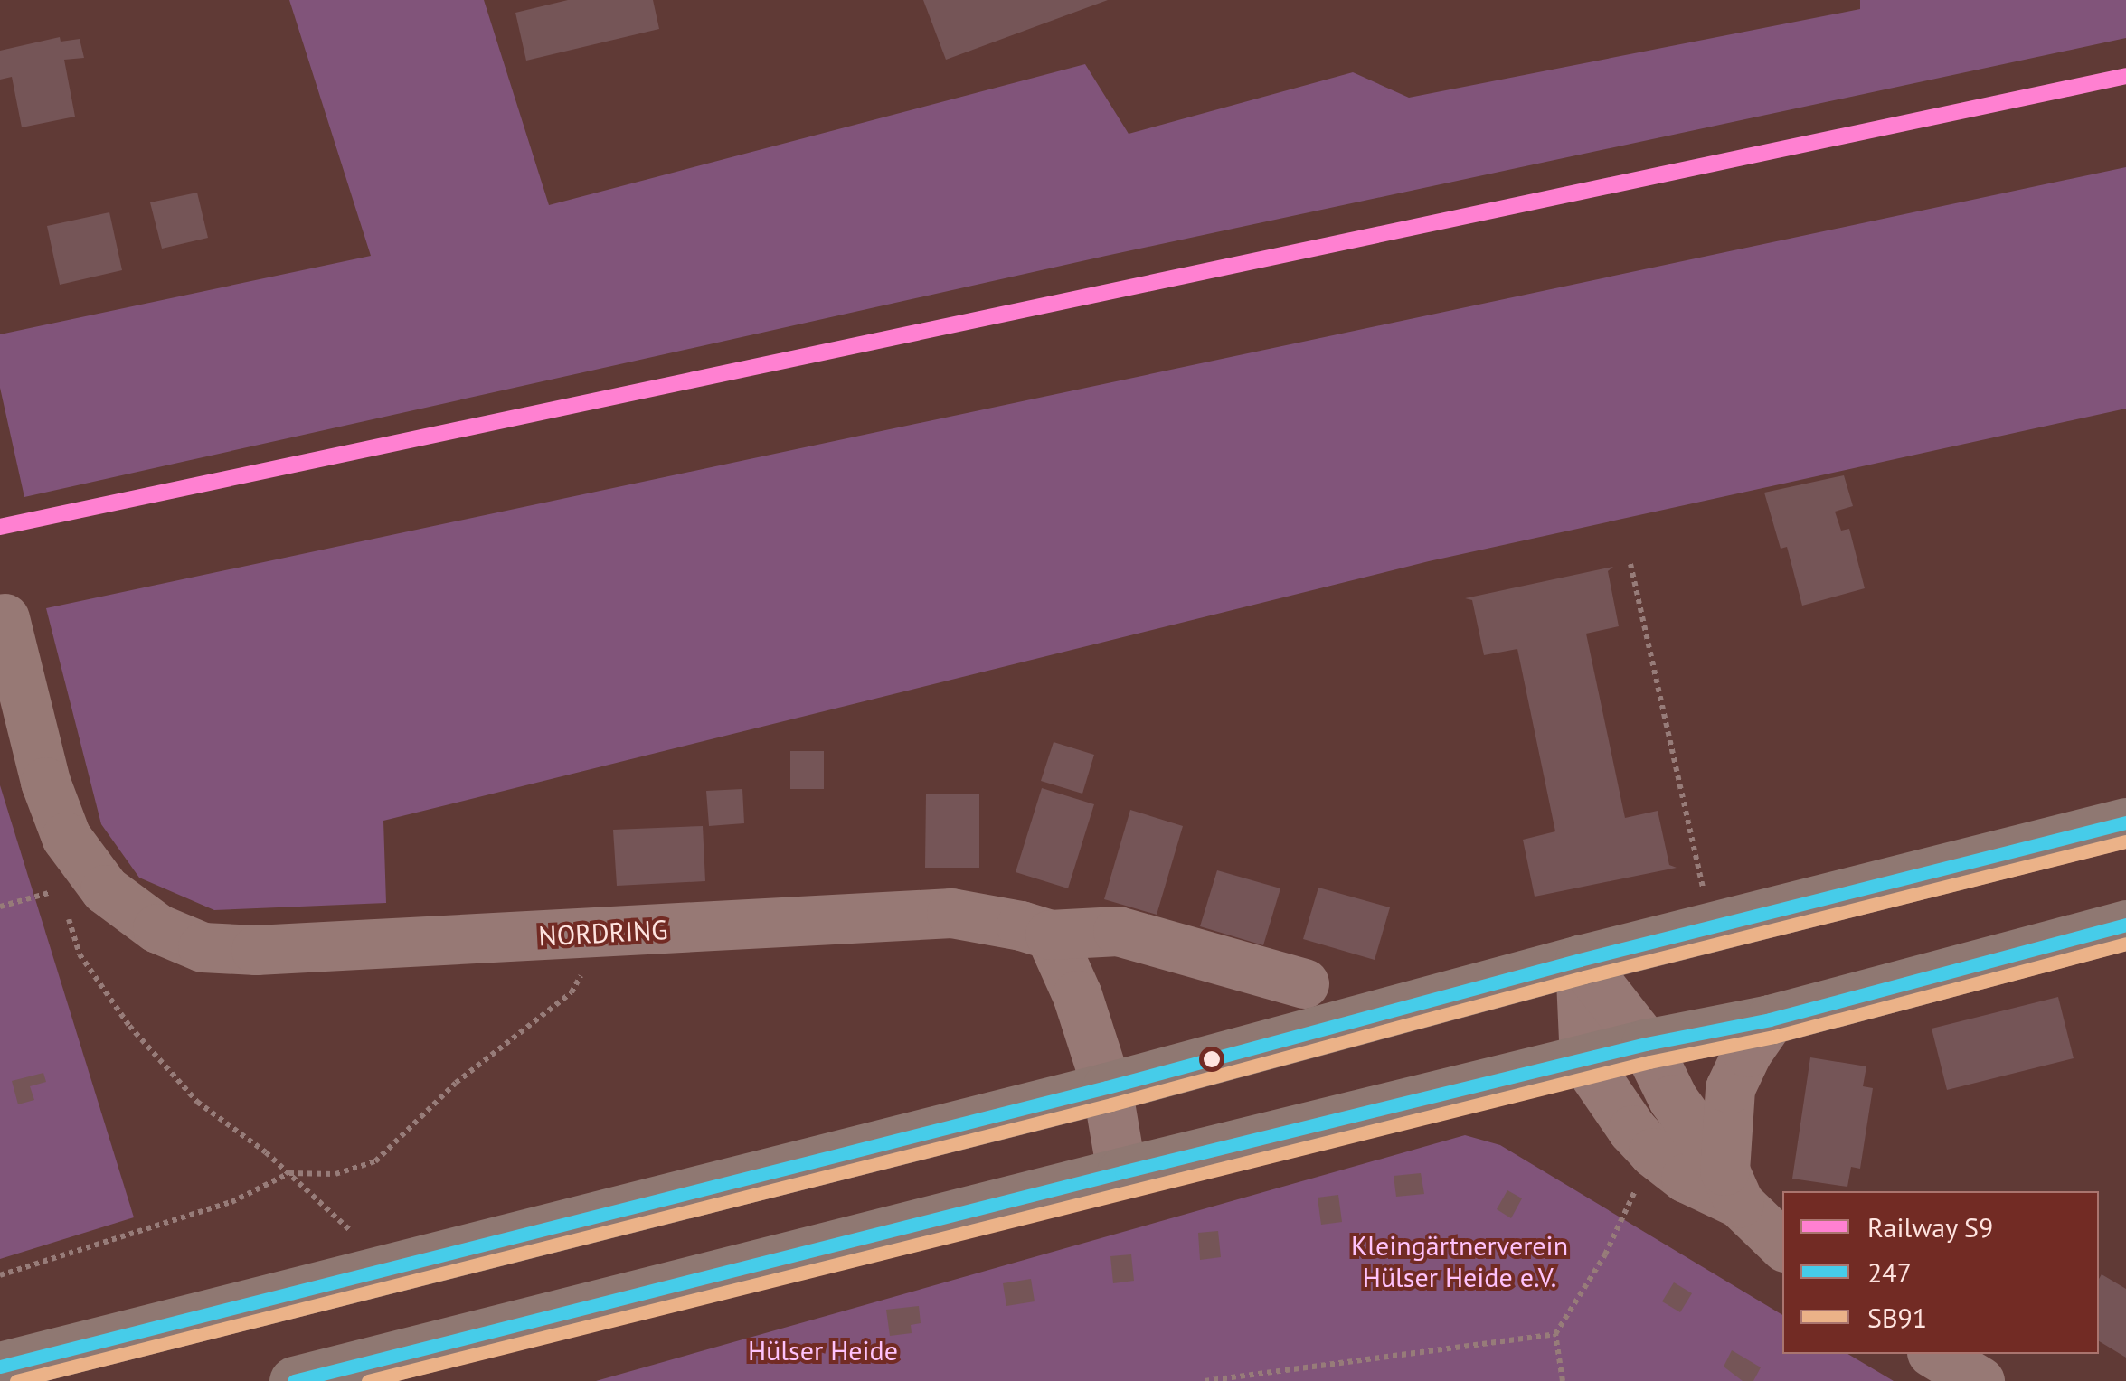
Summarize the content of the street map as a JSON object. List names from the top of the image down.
{
  "streets": {
    "street": ["NORDRING"]
  },
  "parks": ["Kleingärtnerverein Hülser Heide e.V.", "Hülser Heide"],
  "lines": ["rail line S9", "transit line 247", "transit line SB91"],
  "legend": ["Railway S9", "247", "SB91"]
}
